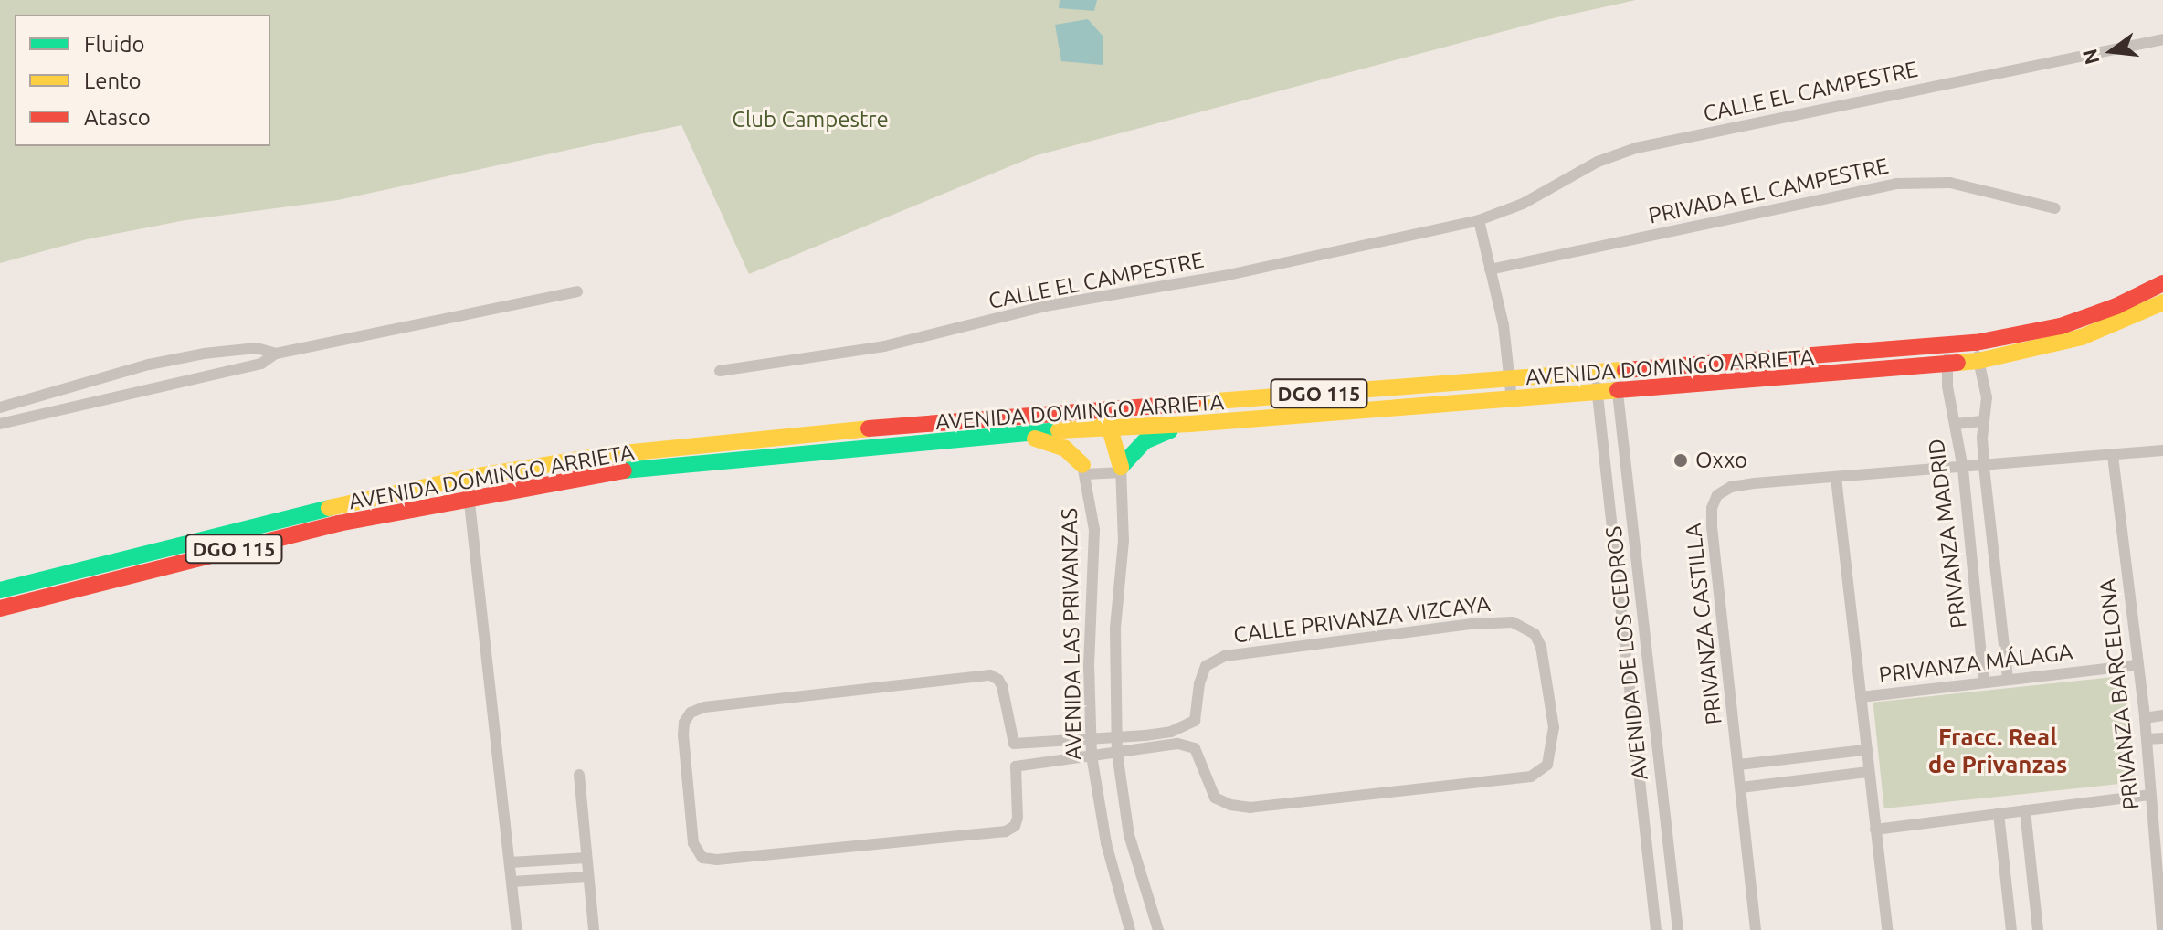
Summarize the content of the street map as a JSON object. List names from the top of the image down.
{
  "streets": {
    "main road": ["AVENIDA DOMINGO ARRIETA", "DGO 115"],
    "street": [
      "CALLE EL CAMPESTRE",
      "PRIVADA EL CAMPESTRE",
      "PRIVANZA MADRID",
      "CALLE PRIVANZA VIZCAYA",
      "PRIVANZA CASTILLA",
      "AVENIDA LAS PRIVANZAS",
      "AVENIDA DE LOS CEDROS",
      "PRIVANZA MÁLAGA",
      "PRIVANZA BARCELONA"
    ]
  },
  "crossings": [
    ["AVENIDA DOMINGO ARRIETA", "PRIVANZA MADRID"],
    ["AVENIDA DOMINGO ARRIETA", "AVENIDA DE LOS CEDROS"],
    ["PRIVANZA MADRID", "PRIVANZA CASTILLA"],
    ["PRIVANZA MADRID", "PRIVANZA MÁLAGA"],
    ["CALLE PRIVANZA VIZCAYA", "AVENIDA LAS PRIVANZAS"],
    ["PRIVANZA CASTILLA", "PRIVANZA BARCELONA"],
    ["PRIVANZA MÁLAGA", "PRIVANZA BARCELONA"]
  ],
  "districts": ["Fracc. Real de Privanzas"],
  "parks": ["Club Campestre"],
  "places": ["Oxxo"],
  "legend": ["Fluido", "Lento", "Atasco"],
  "north": "left"
}
